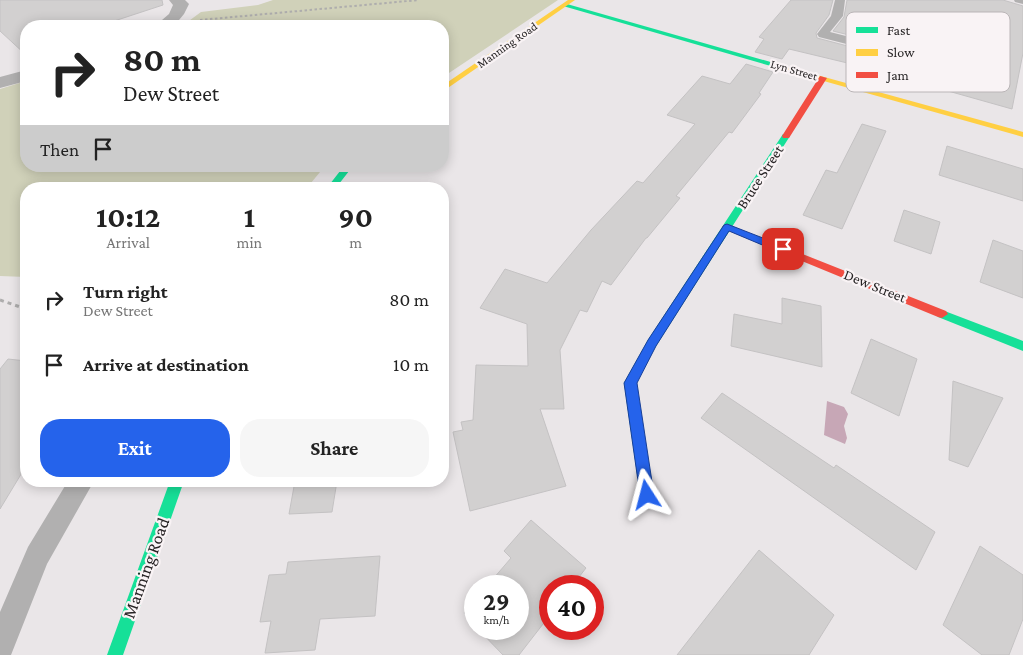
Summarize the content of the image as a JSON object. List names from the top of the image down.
{
  "streets": {
    "street": [
      "Manning Road",
      "Lyn Street",
      "Bruce Street",
      "Dew Street"
    ]
  },
  "crossings": [
    ["Manning Road", "Lyn Street"],
    ["Lyn Street", "Bruce Street"],
    ["Bruce Street", "Dew Street"]
  ],
  "legend": ["Fast", "Slow", "Jam"],
  "page": {
    "turn": ["80 m", "Dew Street"],
    "then": "Then",
    "eta": [
      "10:12",
      "Arrival",
      "1",
      "min",
      "90",
      "m"
    ],
    "list": [
      {
        "name": "Turn right",
        "note": "Dew Street",
        "value": "80 m"
      },
      {
        "name": "Arrive at destination",
        "value": "10 m"
      }
    ],
    "buttons": ["Exit", "Share"],
    "speed": "29 km/h",
    "limit": "40"
  }
}
